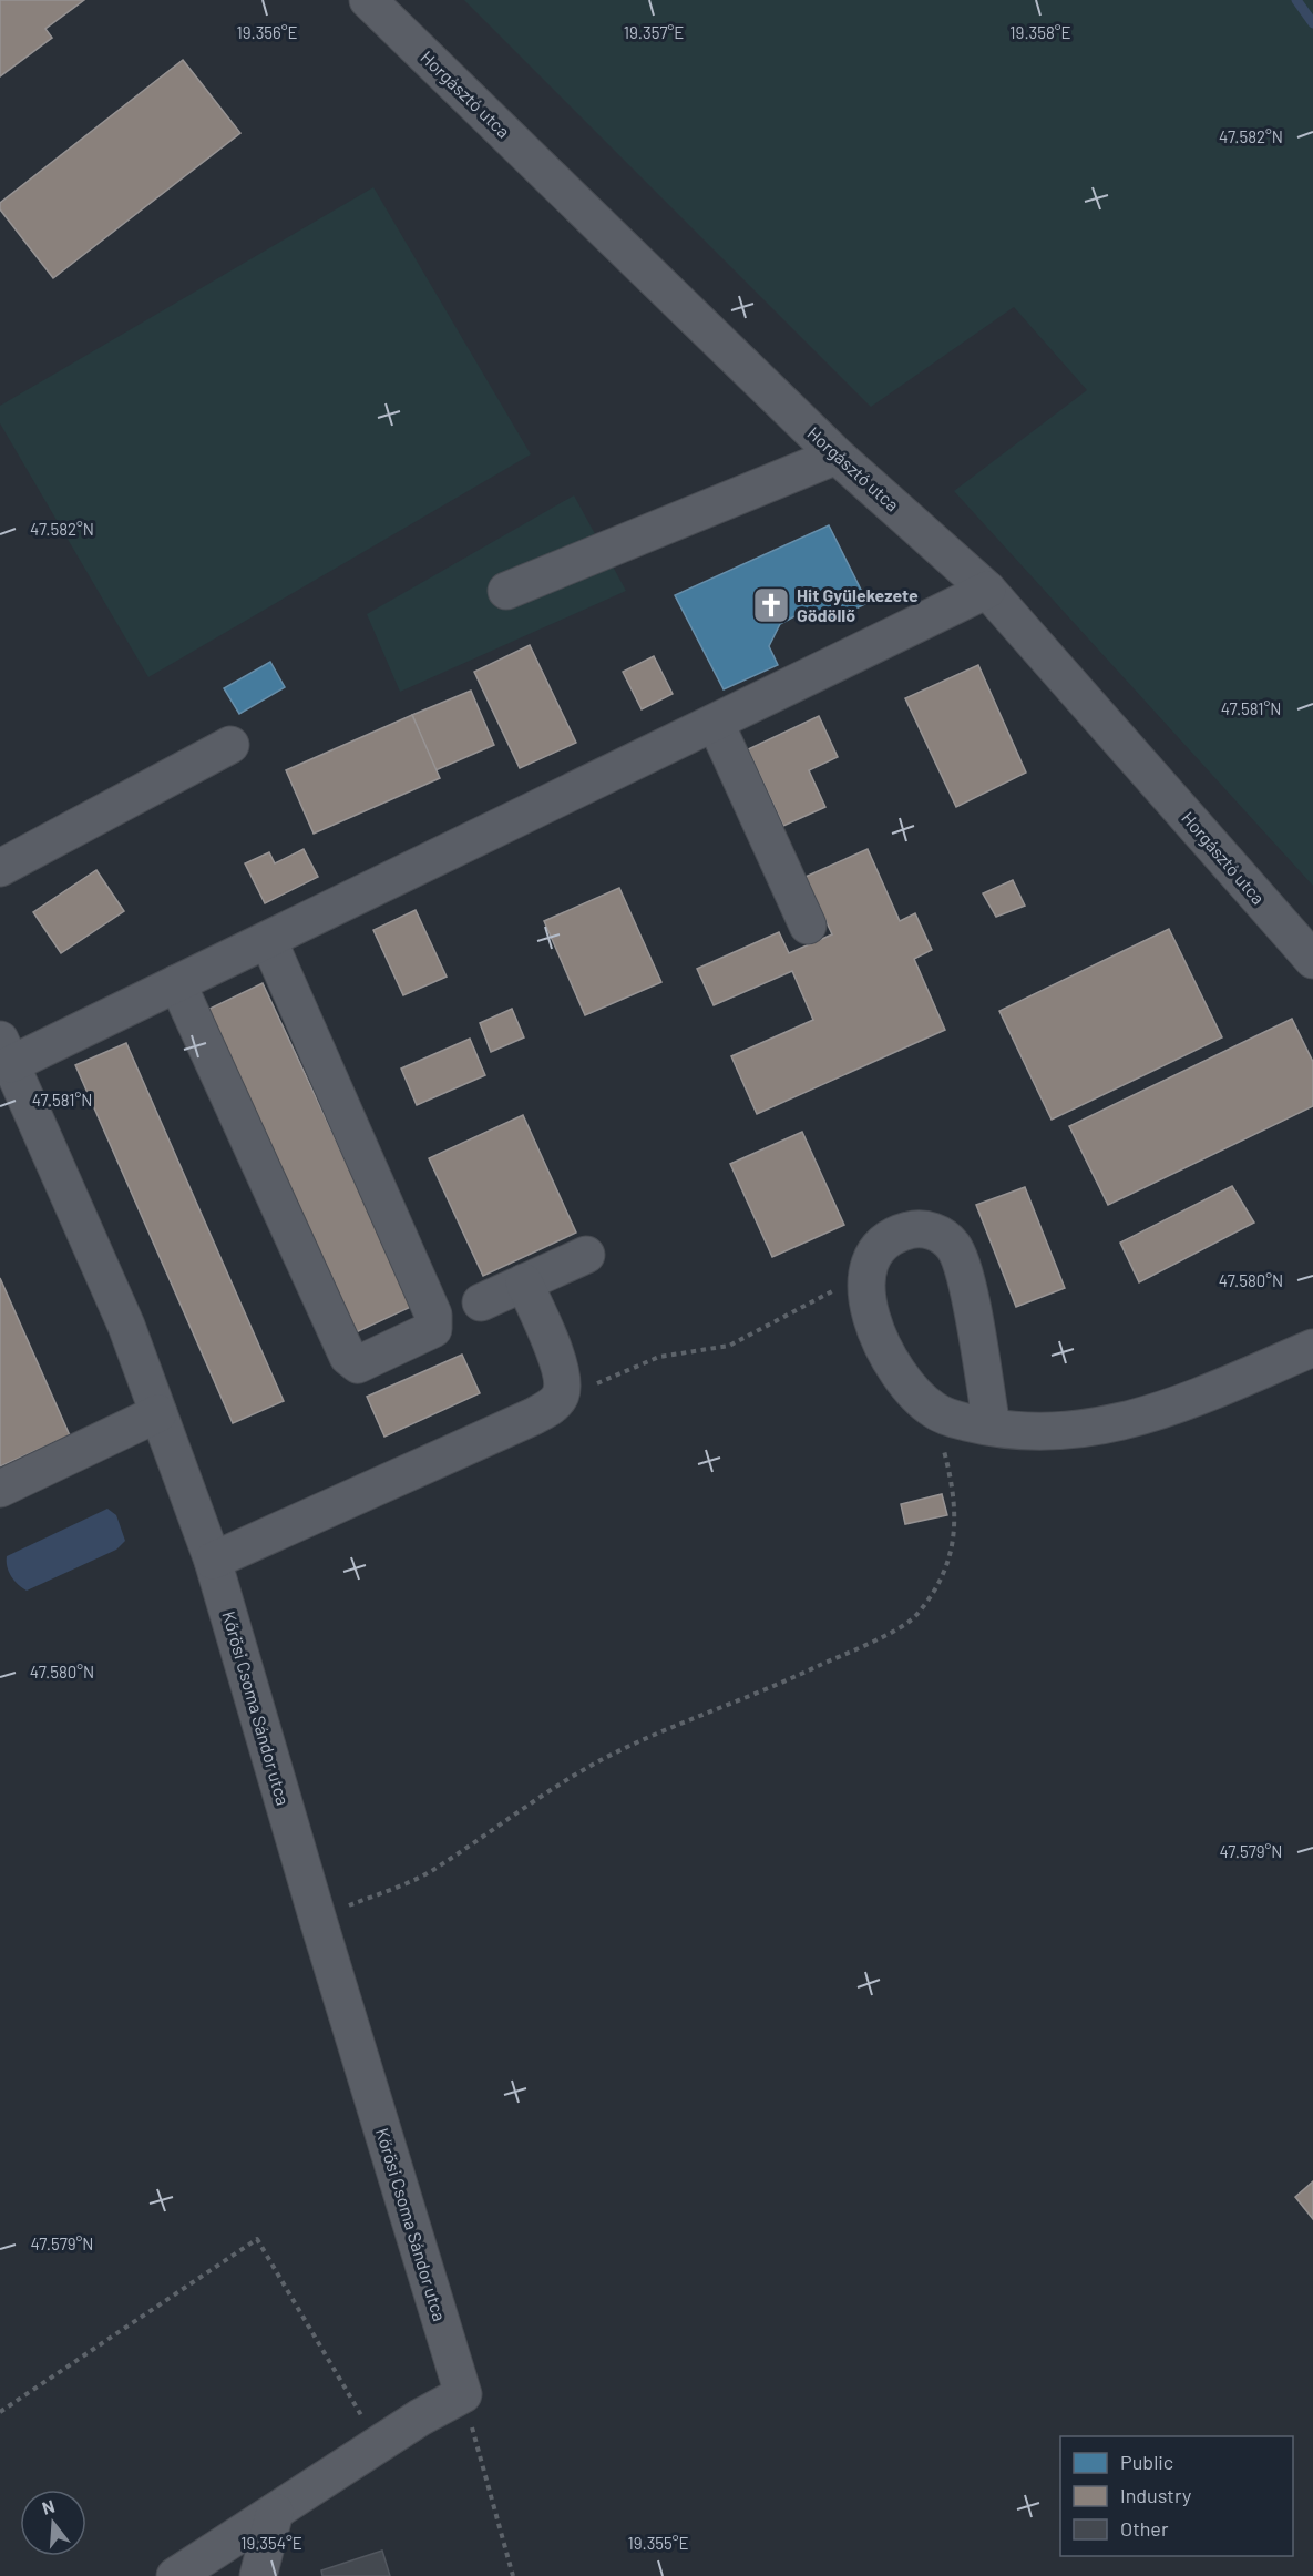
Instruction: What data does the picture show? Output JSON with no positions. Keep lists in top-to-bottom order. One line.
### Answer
{"streets":{"street":["Horgásztó utca","Kőrösi Csoma Sándor utca"]},"places":{"church":["Hit Gyülekezete Gödöllő"]},"legend":["Public","Industry","Other"],"north":"top","coordinates":["19.356°E","19.357°E","19.358°E","47.582°N","47.581°N","47.580°N","47.579°N","19.354°E","19.355°E"]}
